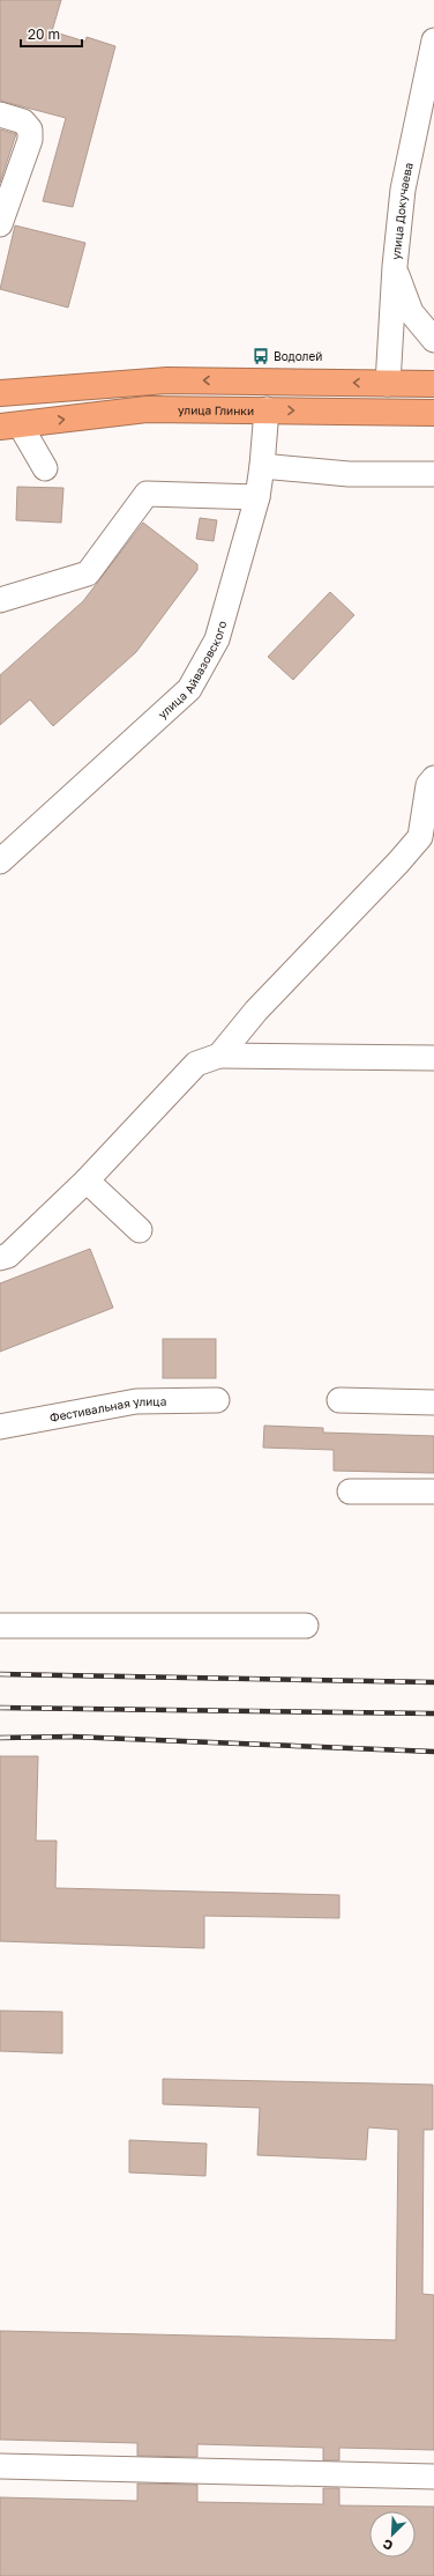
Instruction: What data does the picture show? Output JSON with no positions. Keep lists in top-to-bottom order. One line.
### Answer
{"streets":{"highway":["улица Глинки"],"street":["улица Докучаева","улица Айвазовского","Фестивальная улица"]},"crossings":[["улица Глинки","улица Айвазовского"]],"places":{"bus stop":["Водолей"]},"scale_bar":"20 m","north":"bottom left"}
